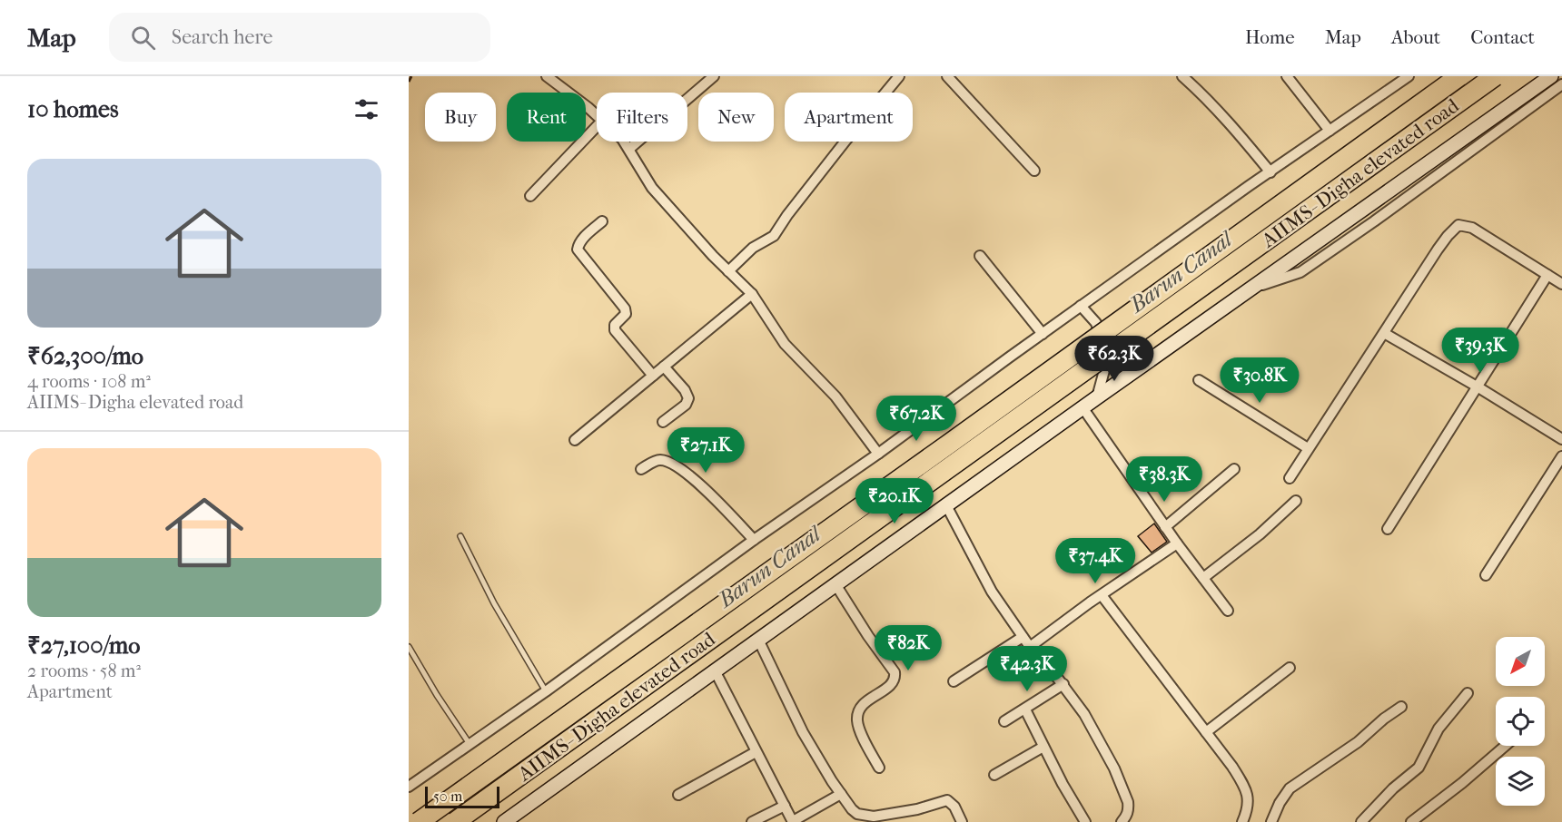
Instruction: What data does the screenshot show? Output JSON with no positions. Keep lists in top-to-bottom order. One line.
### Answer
{"streets":{"highway":["AIIMS- Digha elevated road"]},"water":["Barun Canal"],"scale_bar":"50 m","north":"bottom left","page":{"header":"Map","search":"Search here","nav":["Home","Map","About","Contact"],"heading":"10 homes","chip":["Buy","Rent","Filters","New","Apartment"],"list":[{"name":"₹62,300/mo","note":"4 rooms · 108 m² · AIIMS- Digha elevated road"},{"name":"₹27,100/mo","note":"2 rooms · 58 m² · Apartment"}],"price":["₹39.3K","₹62.3K","₹30.8K","₹67.2K","₹27.1K","₹38.3K","₹20.1K","₹37.4K","₹82K","₹42.3K"],"scale":"50 m"}}
